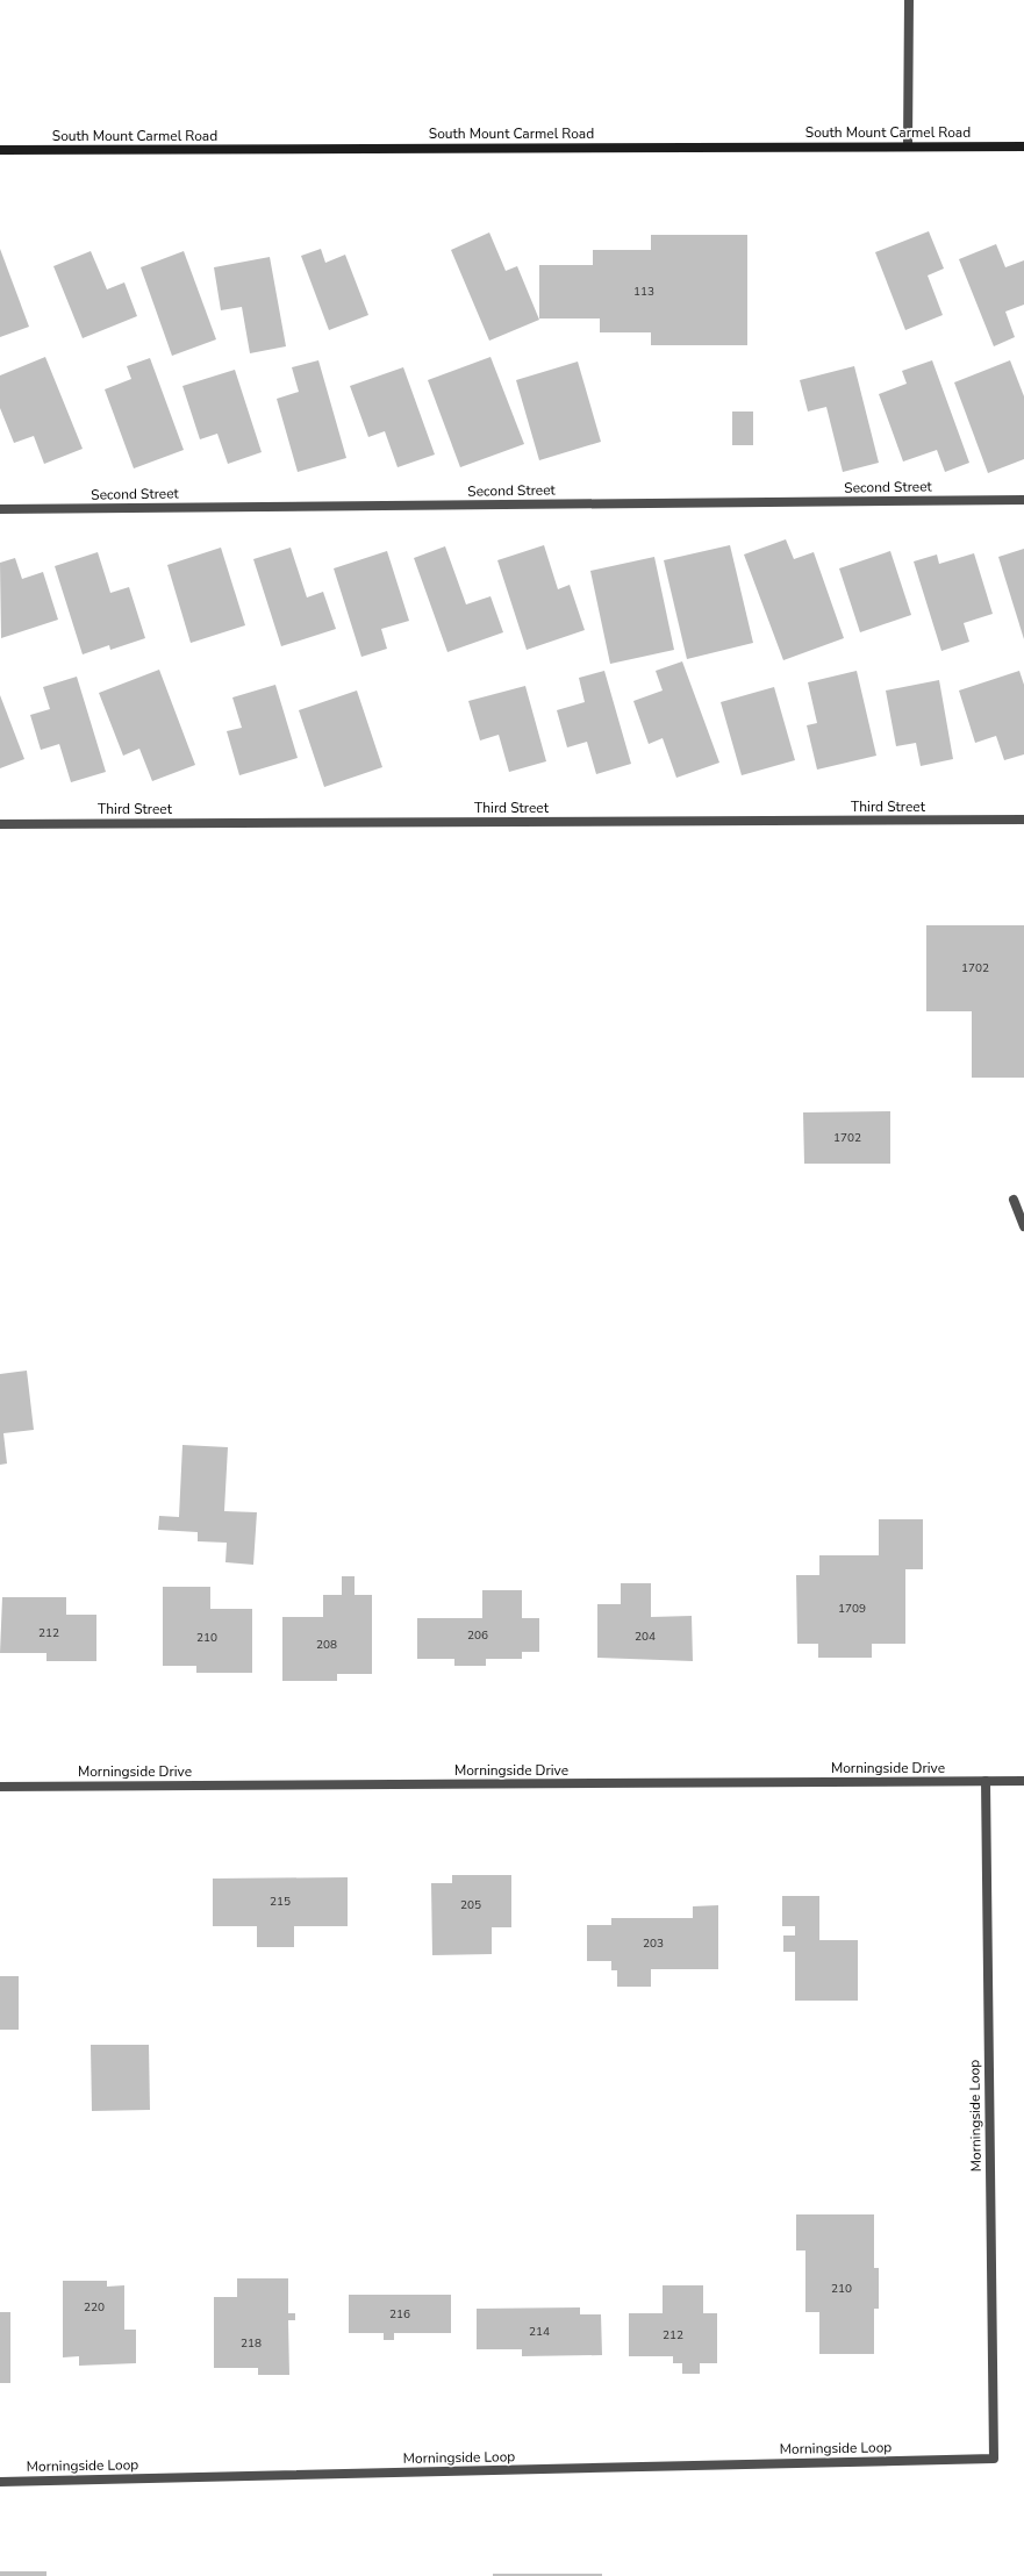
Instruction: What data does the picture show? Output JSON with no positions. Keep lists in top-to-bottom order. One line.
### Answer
{"streets":{"street":["South Mount Carmel Road","Second Street","Third Street","Morningside Drive","Morningside Loop"]},"crossings":[["Morningside Drive","Morningside Loop"]],"house_numbers":["113","1702","1702","1709","212","206","204","210","208","215","205","203","210","220","216","214","212","218"]}
